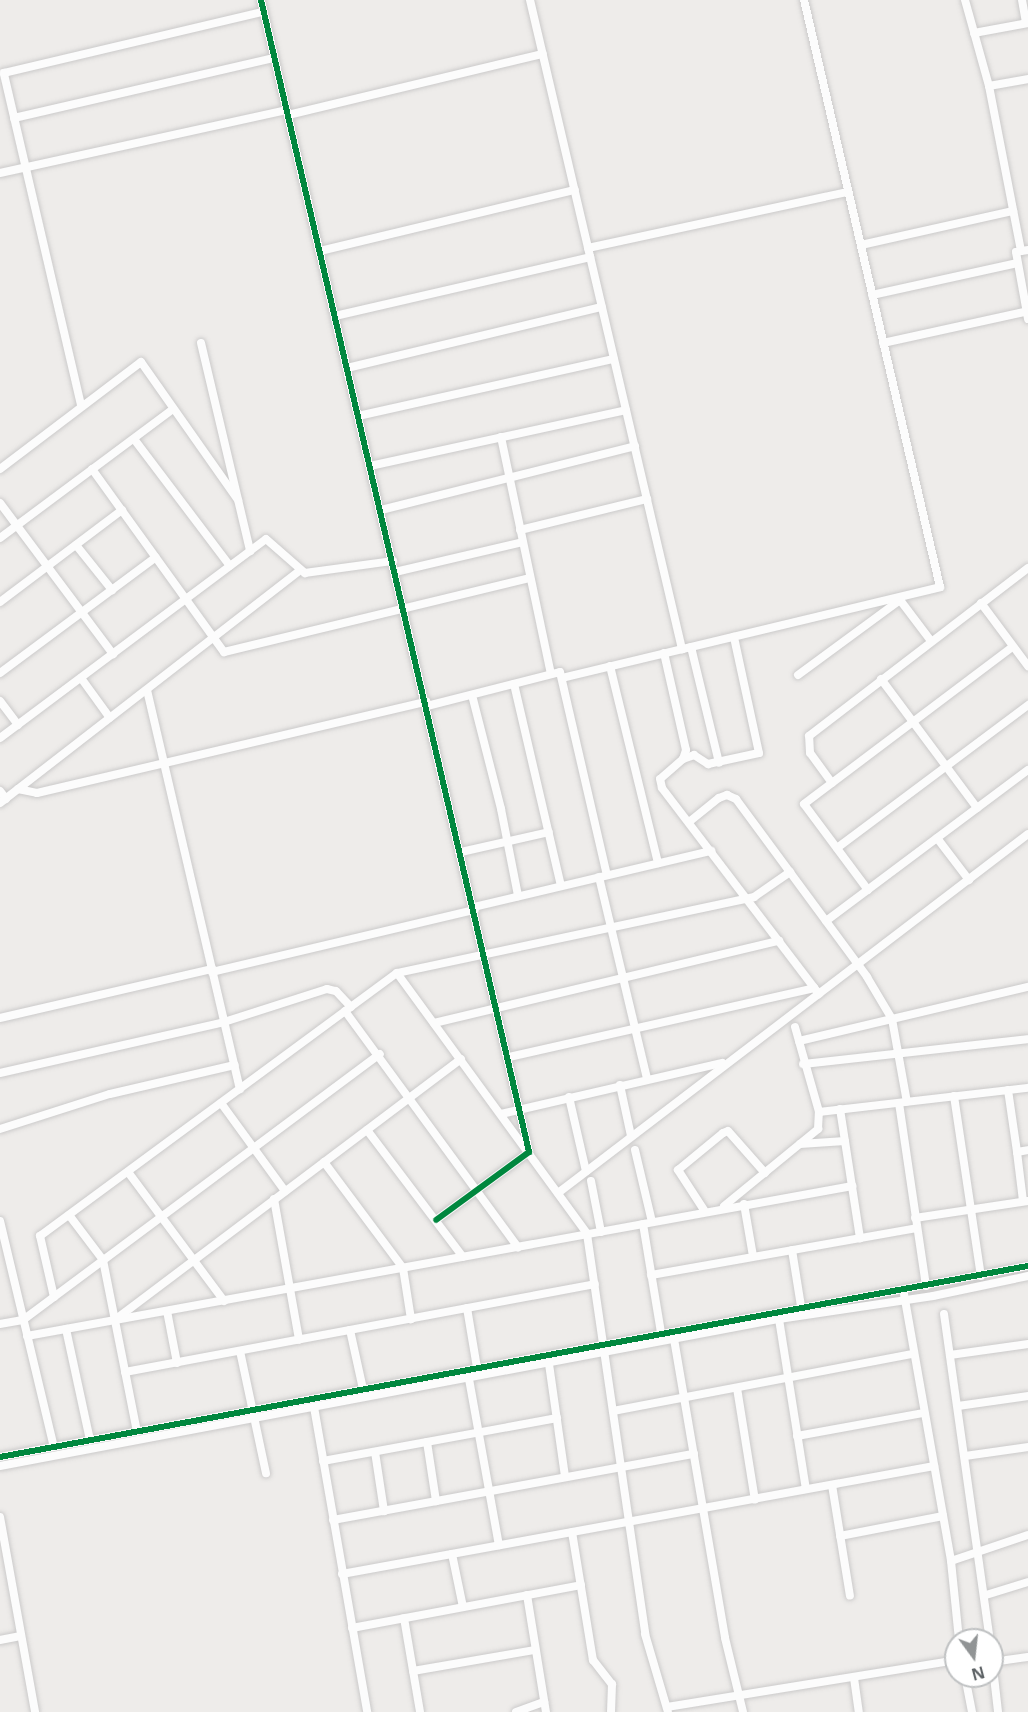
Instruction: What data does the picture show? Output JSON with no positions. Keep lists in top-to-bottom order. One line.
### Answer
{"north":"bottom"}
